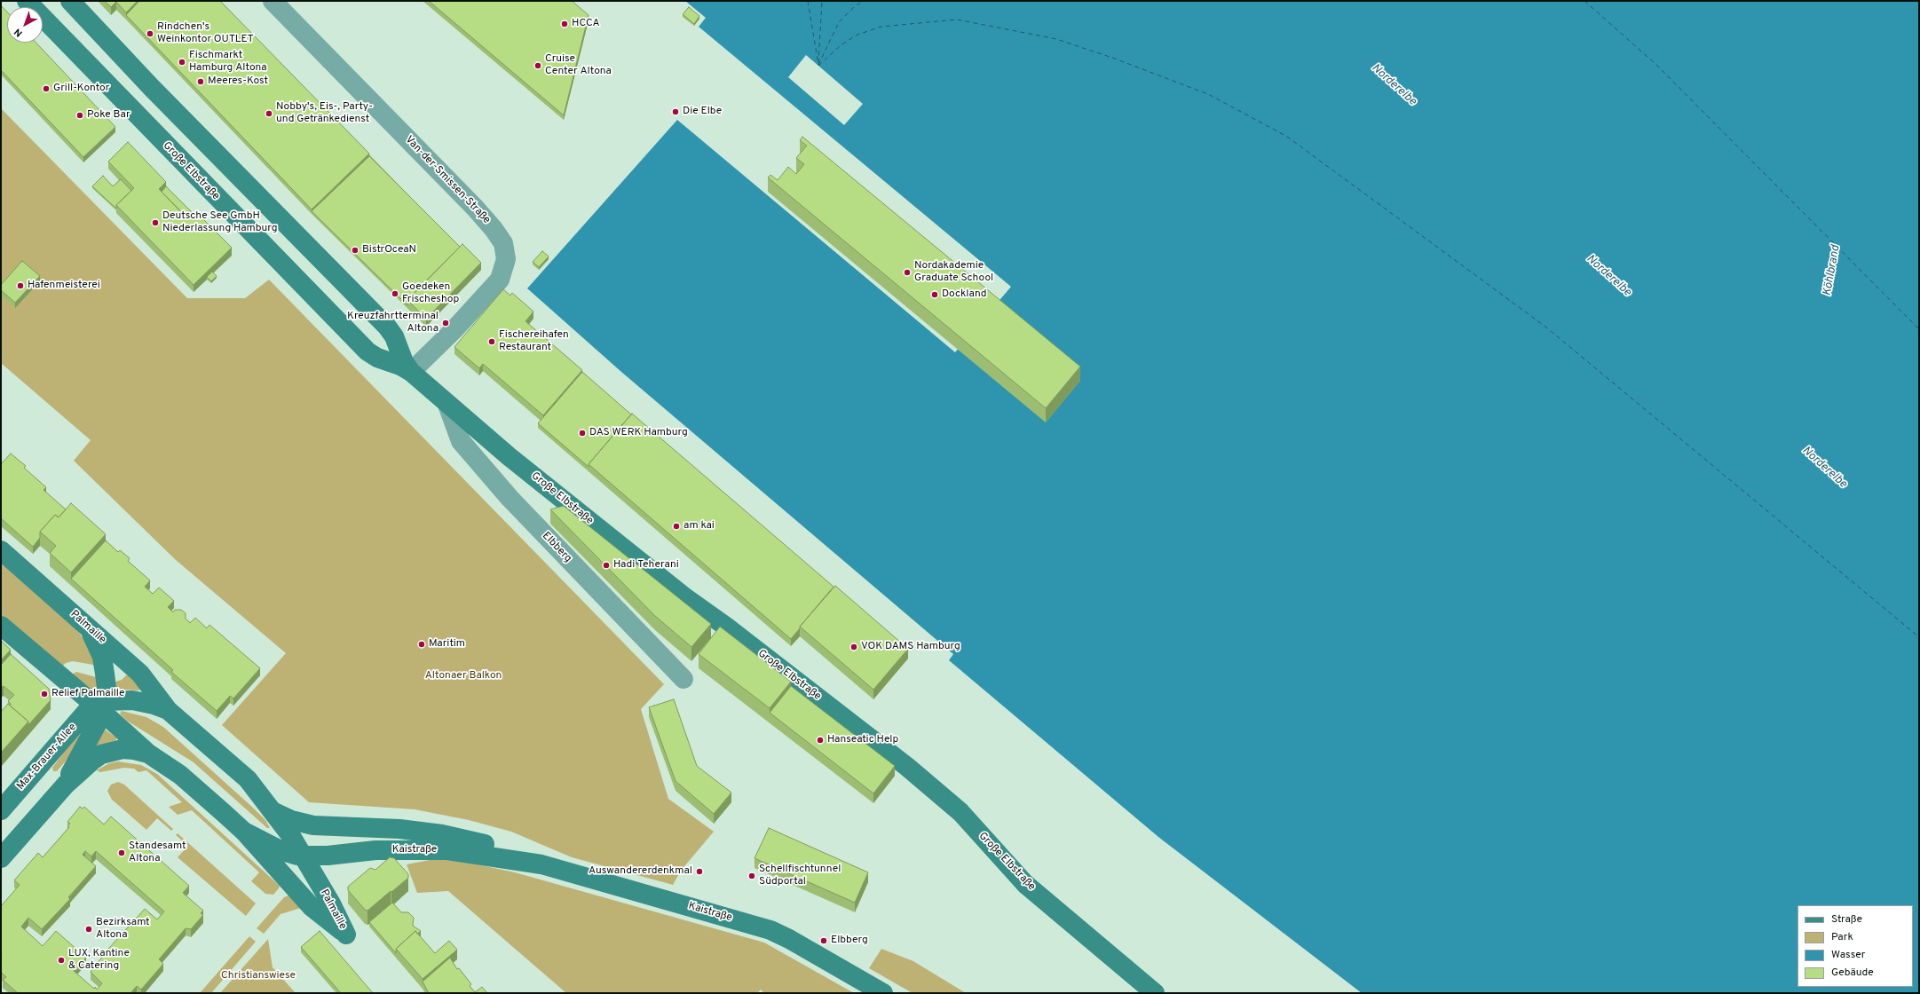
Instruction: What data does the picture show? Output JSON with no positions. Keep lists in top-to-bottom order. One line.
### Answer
{"streets":{"street":["Große Elbstraße","Van-der-Smissen-Straße","Elbberg","Palmaille","Max-Brauer-Allee","Kaistraße"]},"crossings":[["Große Elbstraße","Van-der-Smissen-Straße"],["Große Elbstraße","Elbberg"],["Palmaille","Max-Brauer-Allee"],["Palmaille","Kaistraße"]],"water":["Norderelbe","Köhlbrand"],"parks":["Altonaer Balkon","Christianswiese"],"places":["HCCA","Rindchen's Weinkontor OUTLET","Fischmarkt Hamburg Altona","Cruise Center Altona","Meeres-Kost","Grill-Kontor","Die Elbe","Nobby's, Eis-, Party- und Getränkedienst","Poke Bar","Deutsche See GmbH Niederlassung Hamburg","BistrOceaN","Nordakademie Graduate School","Hafenmeisterei","Goedeken Frischeshop","Dockland","Kreuzfahrtterminal Altona","Fischereihafen Restaurant","DAS WERK Hamburg","am kai","Hadi Teherani","Maritim","VOK DAMS Hamburg","Relief Palmaille","Hanseatic Help","Standesamt Altona","Auswandererdenkmal","Schellfischtunnel Südportal","Bezirksamt Altona","Elbberg","LUX, Kantine & Catering"],"legend":["Straße","Park","Wasser","Gebäude"],"north":"bottom left"}
